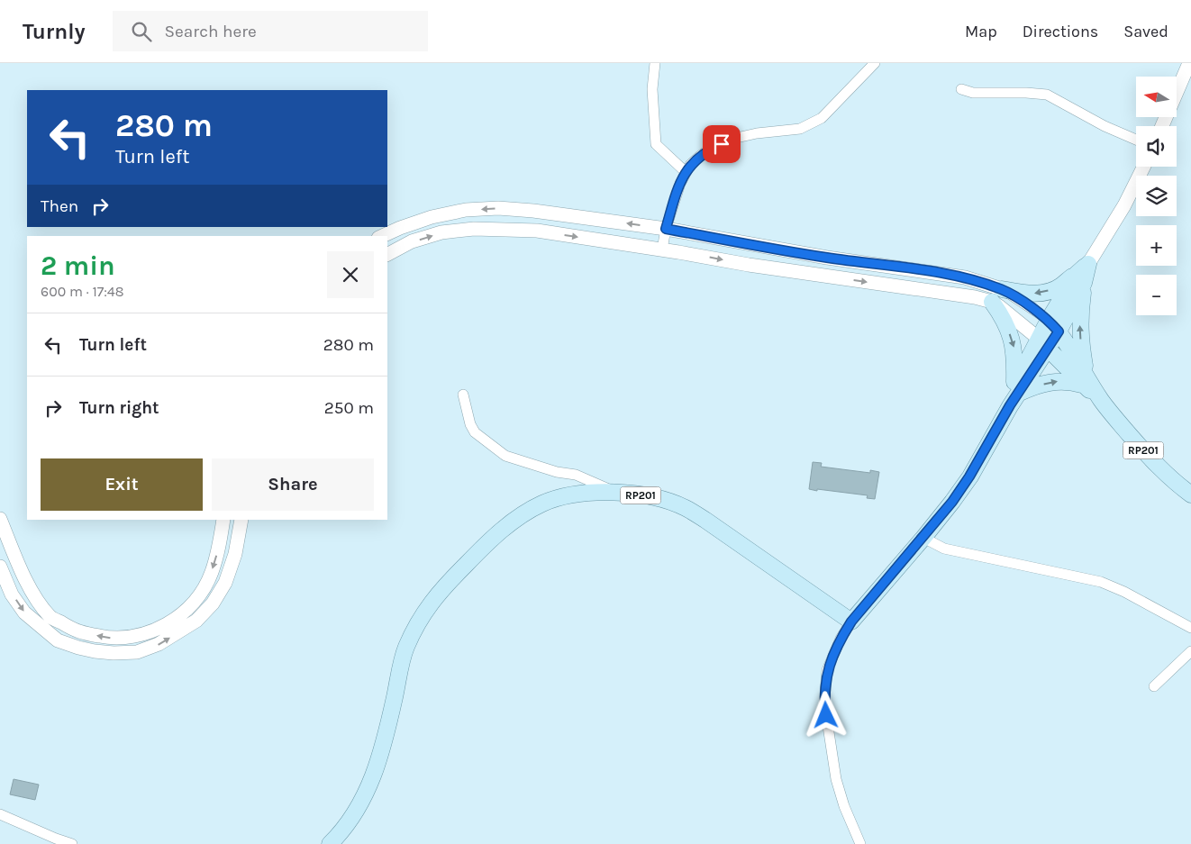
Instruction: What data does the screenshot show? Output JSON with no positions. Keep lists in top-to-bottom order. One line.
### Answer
{"streets":{"main road":["RP201"]},"north":"left","page":{"header":"Turnly","search":"Search here","nav":["Map","Directions","Saved"],"map_buttons":["+","−"],"turn":["280 m","Turn left"],"then":"Then","heading":["2 min","600 m · 17:48"],"list":[{"name":"Turn left","value":"280 m"},{"name":"Turn right","value":"250 m"}],"buttons":["Exit","Share"]}}
